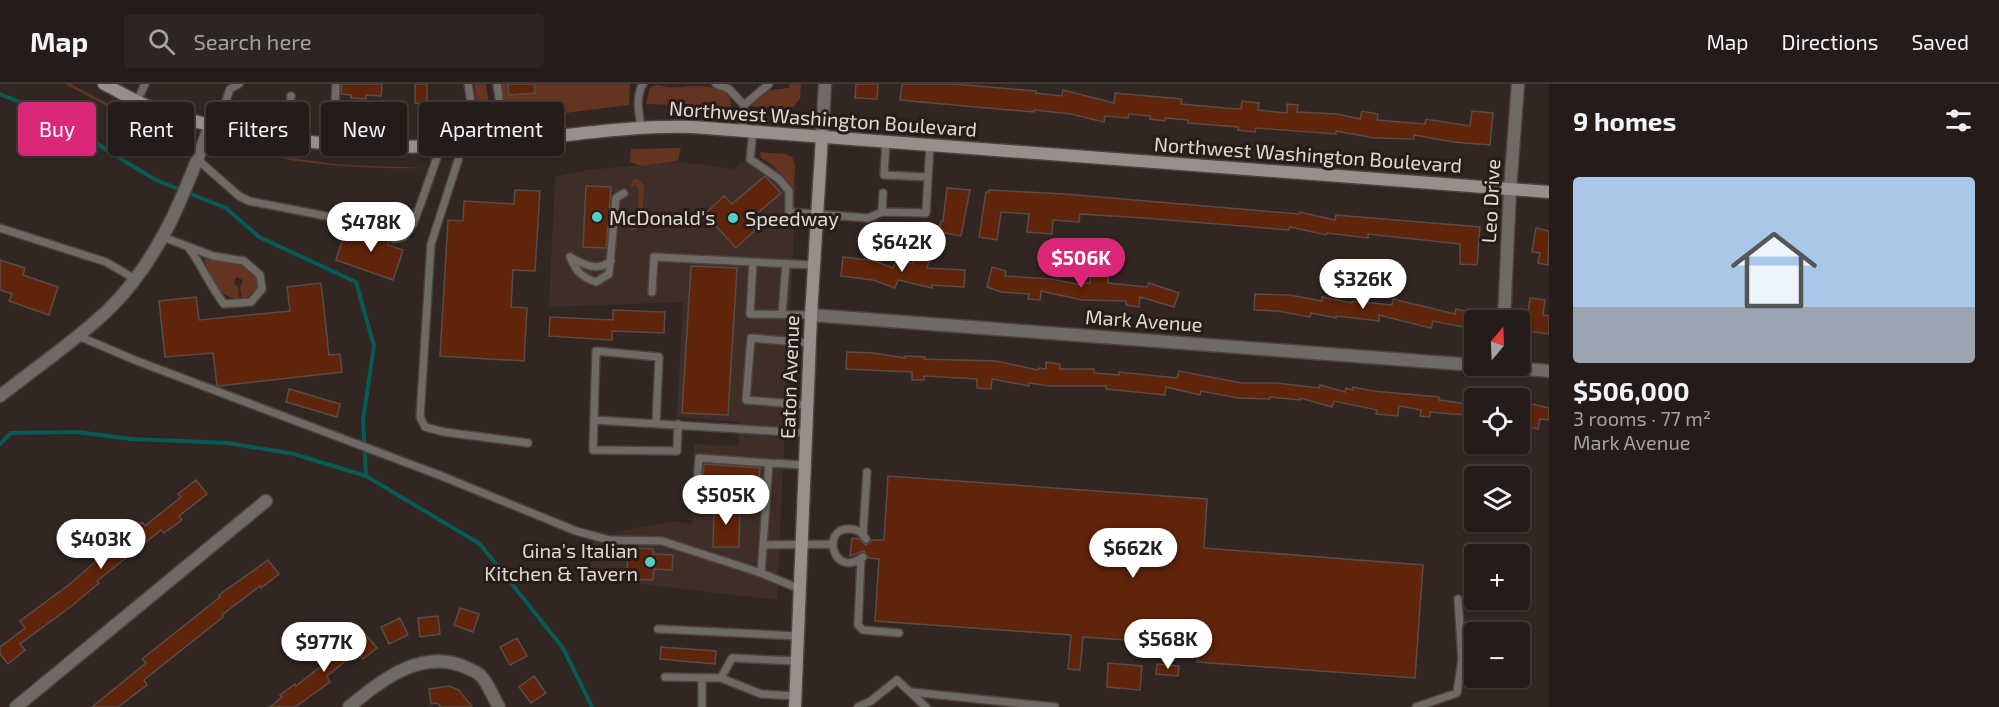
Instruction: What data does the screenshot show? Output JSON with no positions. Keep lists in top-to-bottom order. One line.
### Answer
{"streets":{"main road":["Northwest Washington Boulevard","Eaton Avenue"],"street":["Leo Drive","Mark Avenue"]},"crossings":[["Northwest Washington Boulevard","Leo Drive"],["Northwest Washington Boulevard","Eaton Avenue"],["Mark Avenue","Eaton Avenue"]],"places":["McDonald's","Speedway","Gina's Italian Kitchen & Tavern"],"north":"top","page":{"header":"Map","search":"Search here","nav":["Map","Directions","Saved"],"heading":"9 homes","chip":["Buy","Rent","Filters","New","Apartment"],"list":[{"name":"$506,000","note":"3 rooms · 77 m² · Mark Avenue"}],"price":["$478K","$642K","$506K","$326K","$505K","$403K","$662K","$568K","$977K"],"map_buttons":["+","−"]}}
